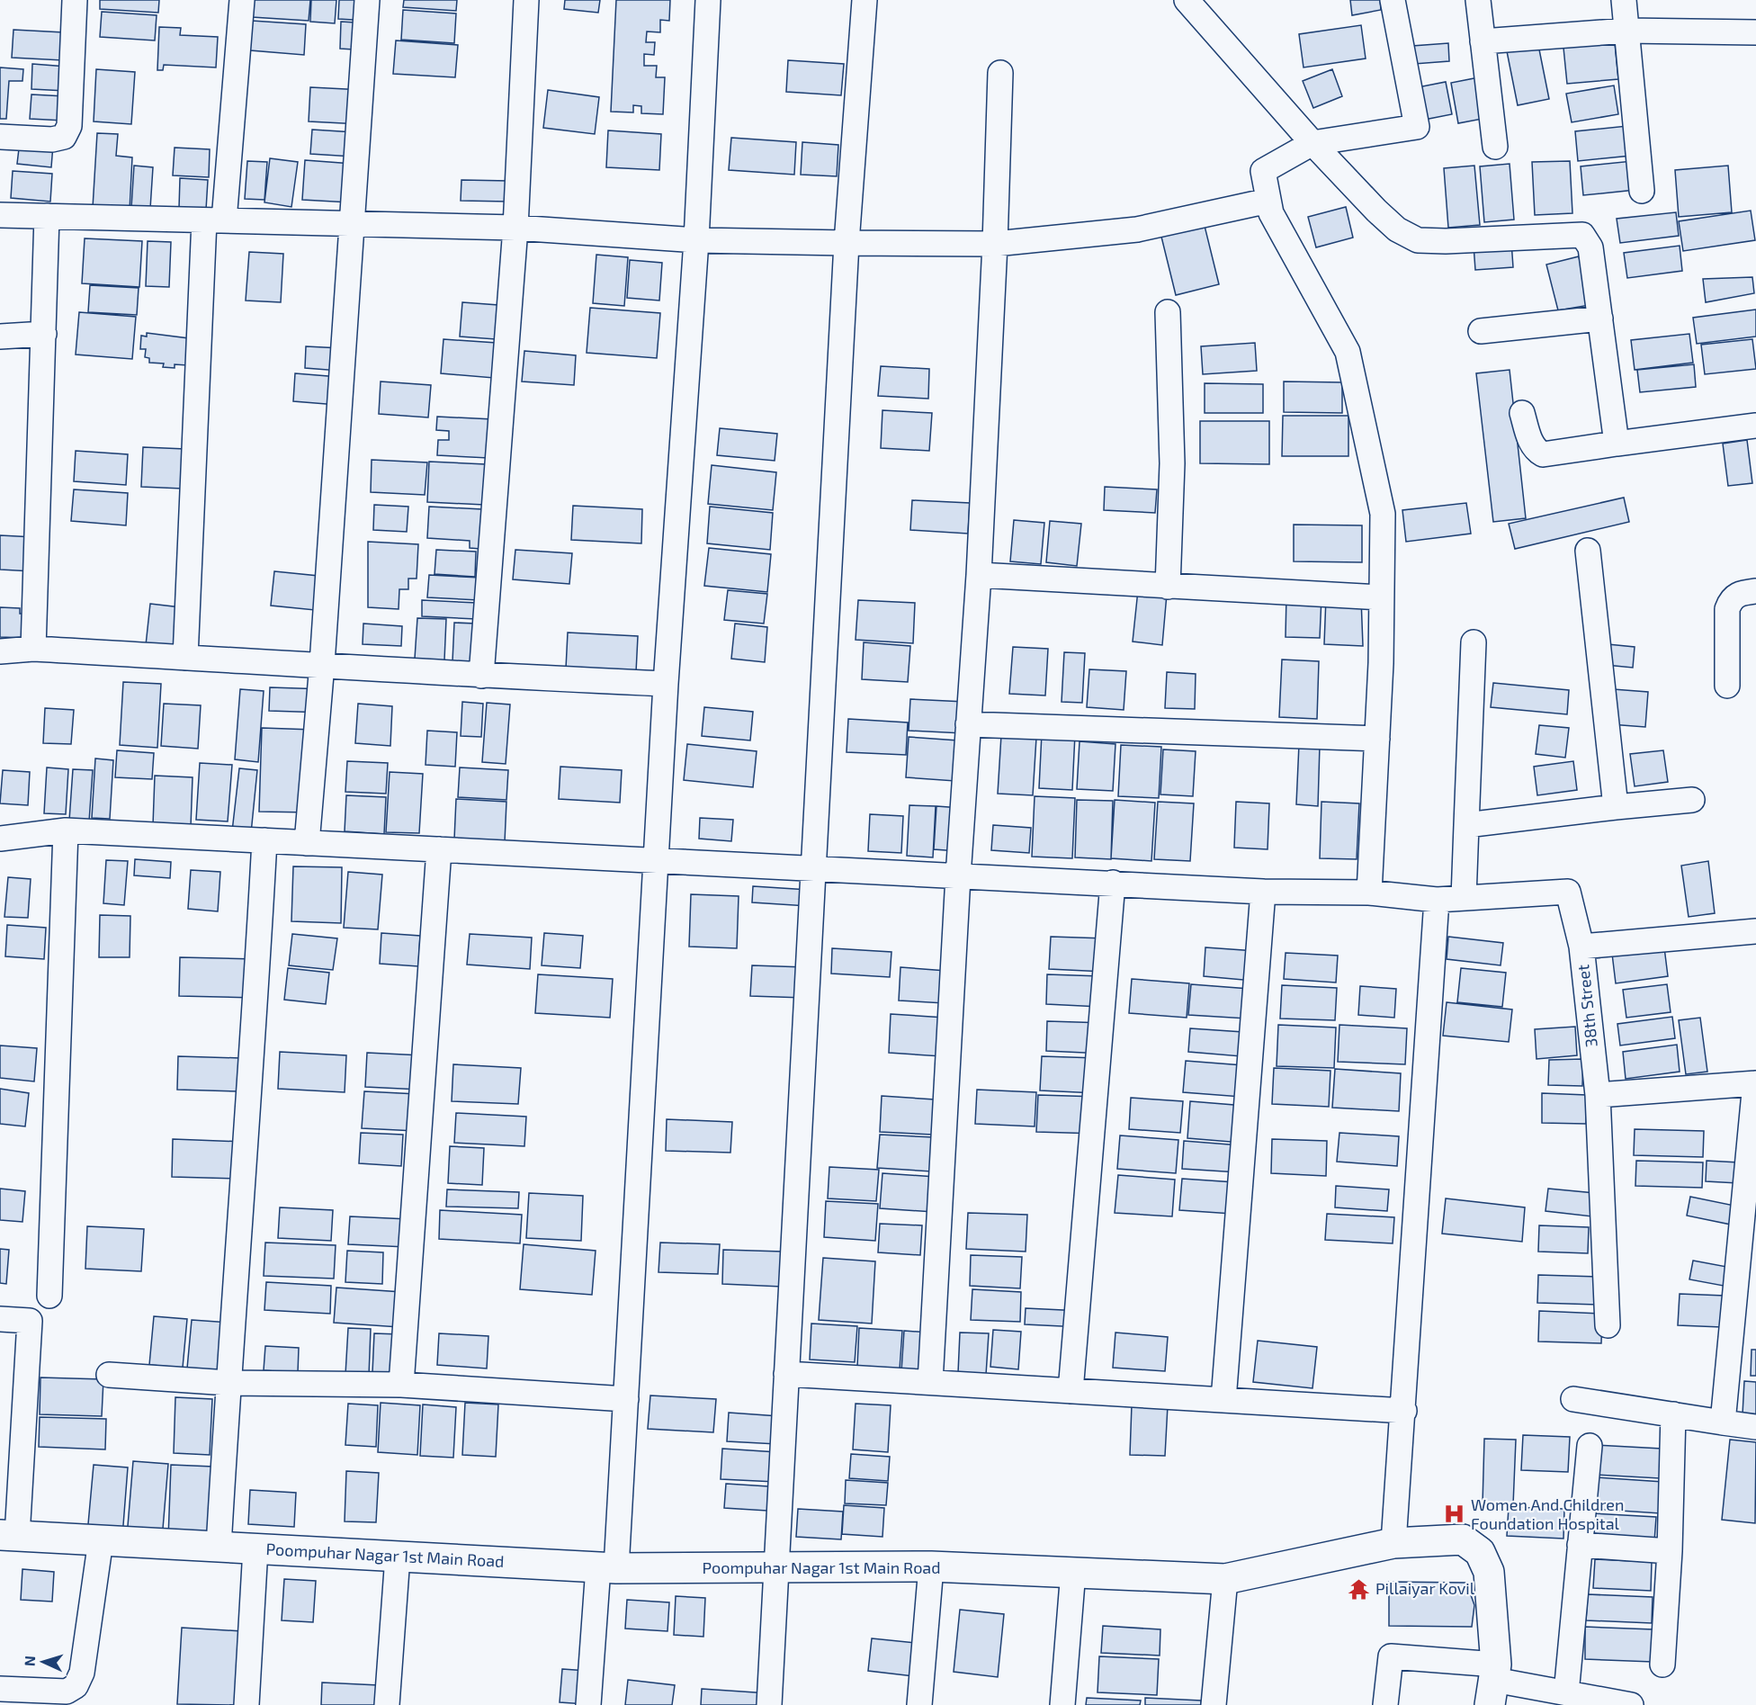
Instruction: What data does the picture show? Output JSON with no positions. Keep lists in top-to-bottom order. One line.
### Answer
{"streets":{"main road":["Poompuhar Nagar 1st Main Road"],"street":["38th Street"]},"places":{"hospital":["Women And Children Foundation Hospital"],"temple":["Pillaiyar Kovil"]},"north":"left"}
